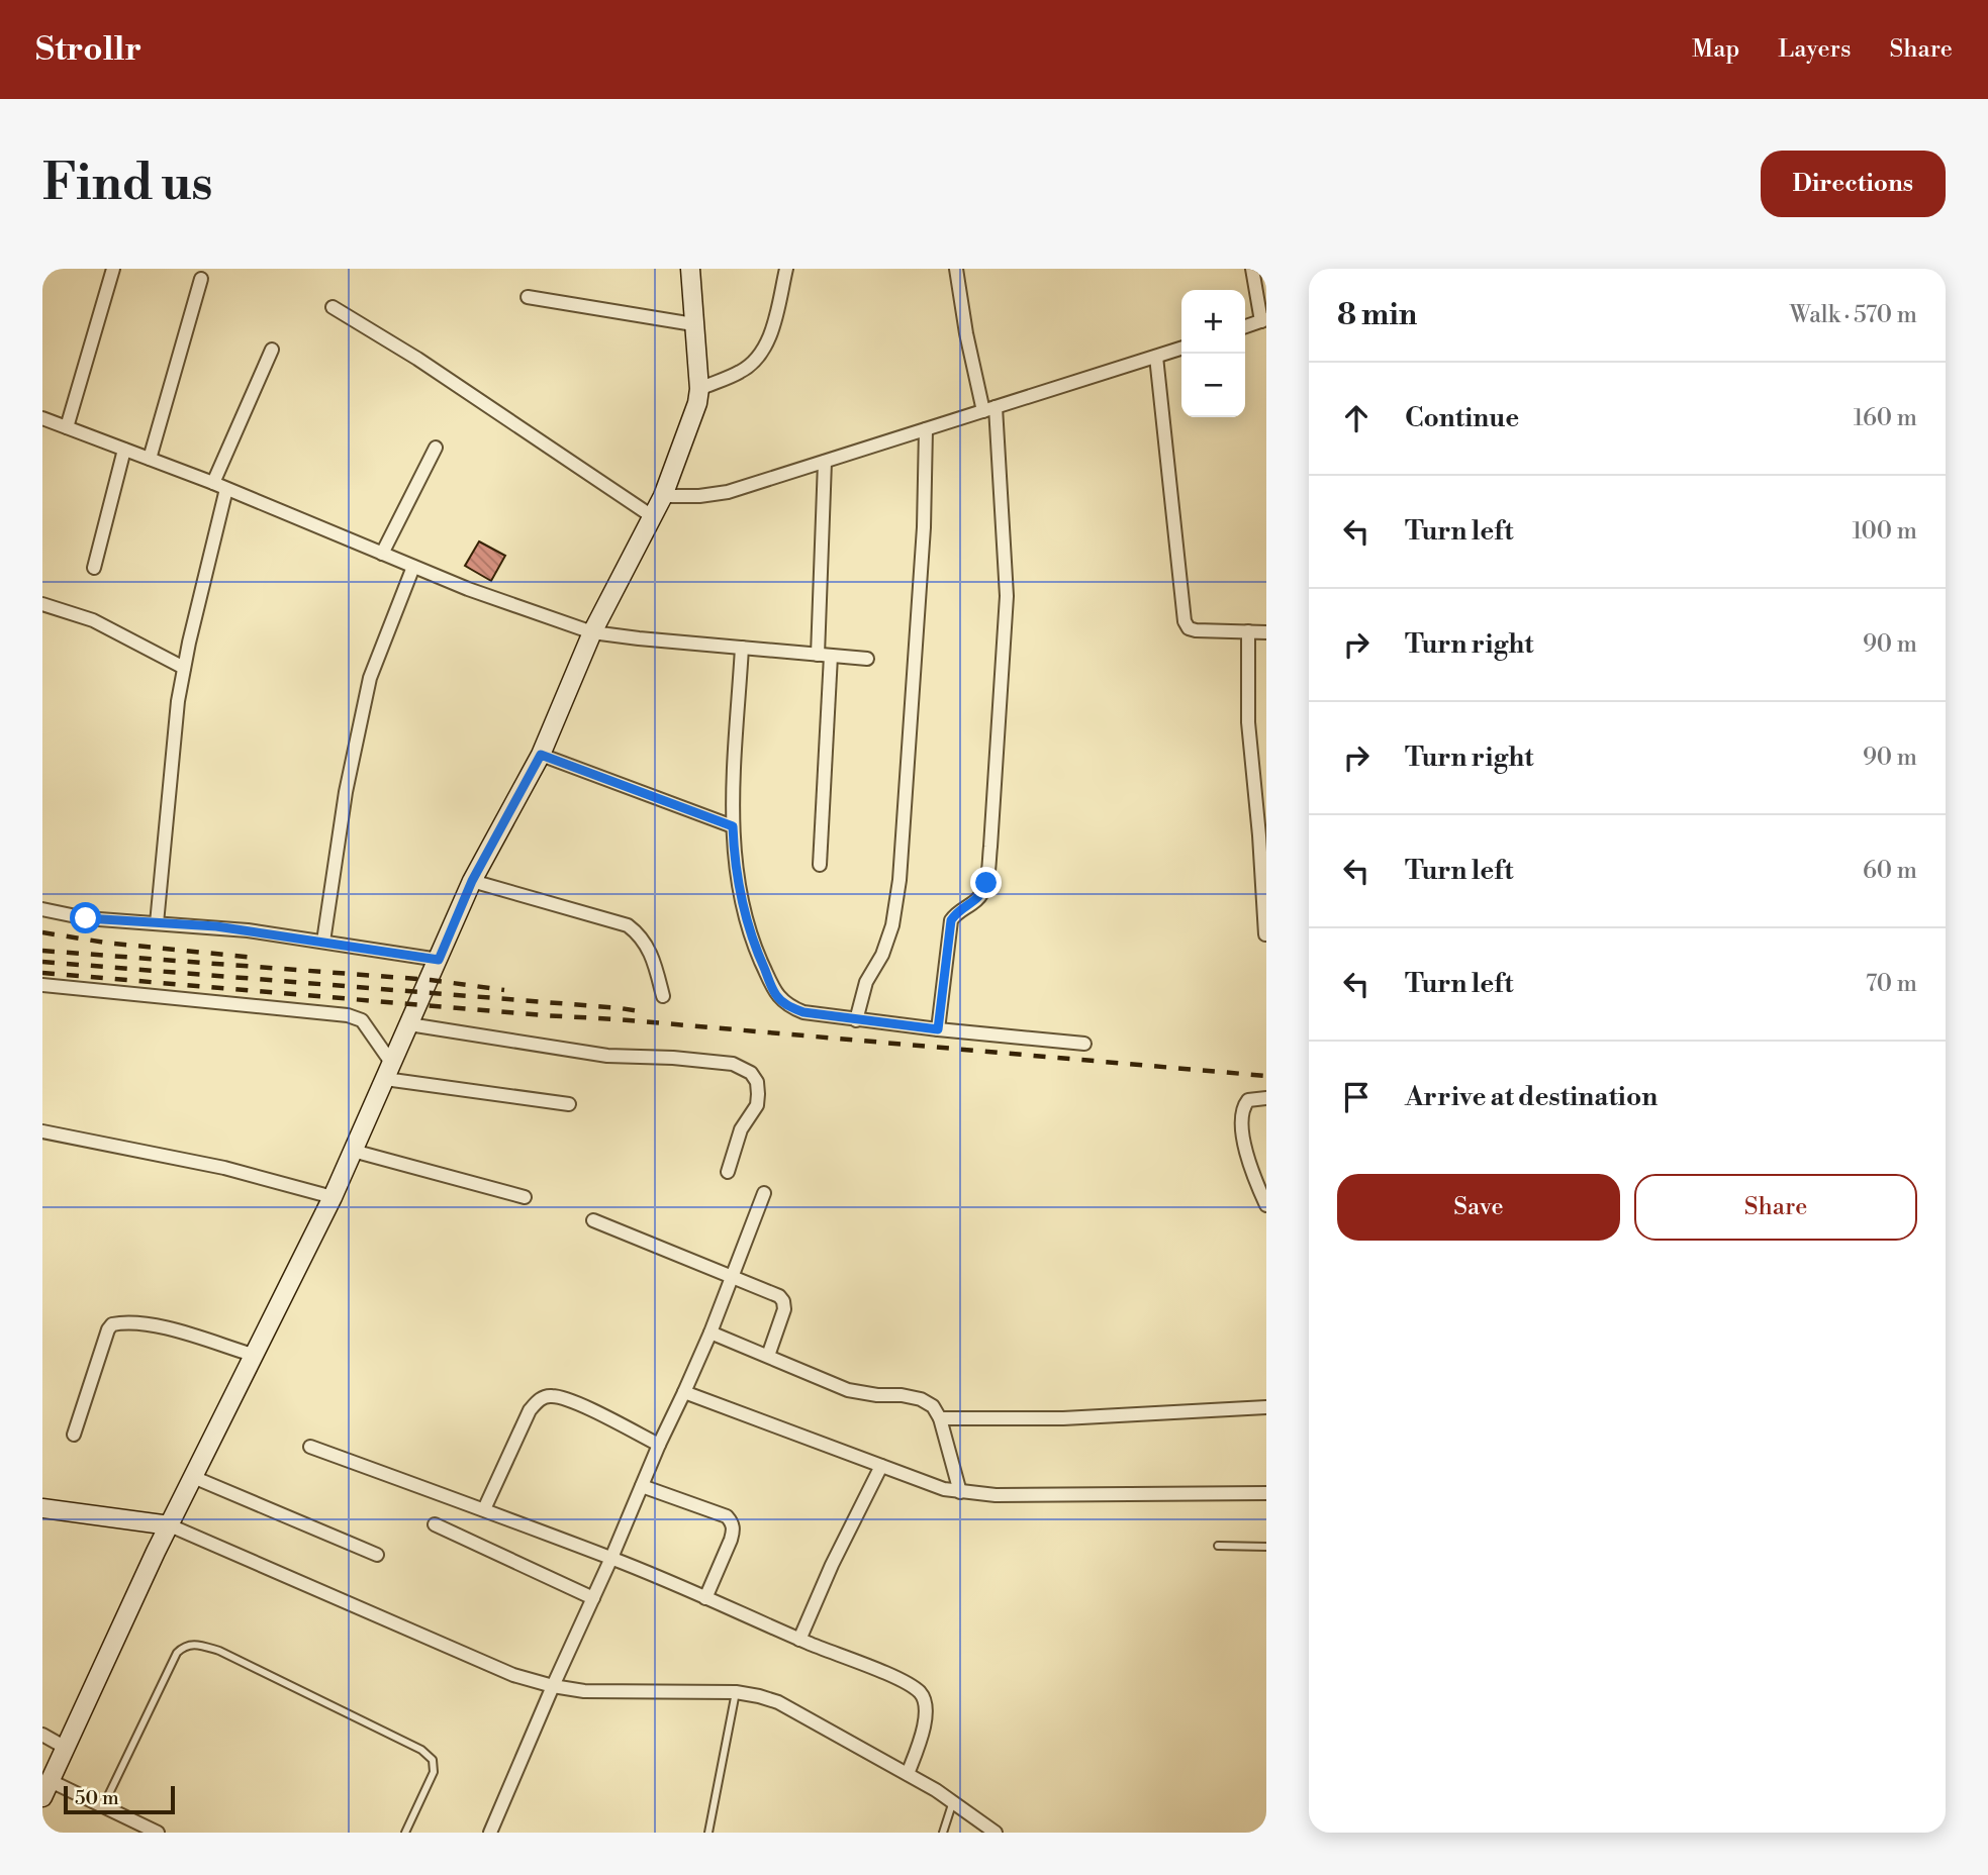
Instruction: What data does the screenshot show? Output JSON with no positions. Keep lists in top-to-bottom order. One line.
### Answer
{"scale_bar":"50 m","page":{"header":"Strollr","nav":["Map","Layers","Share"],"buttons":["Directions",["Save","Share"]],"title":"Find us","heading":["8 min","Walk · 570 m"],"map_buttons":["+","−"],"list":[["Continue","160 m"],["Turn left","100 m"],["Turn right","90 m"],["Turn right","90 m"],["Turn left","60 m"],["Turn left","70 m"],"Arrive at destination"],"scale":"50 m"}}
